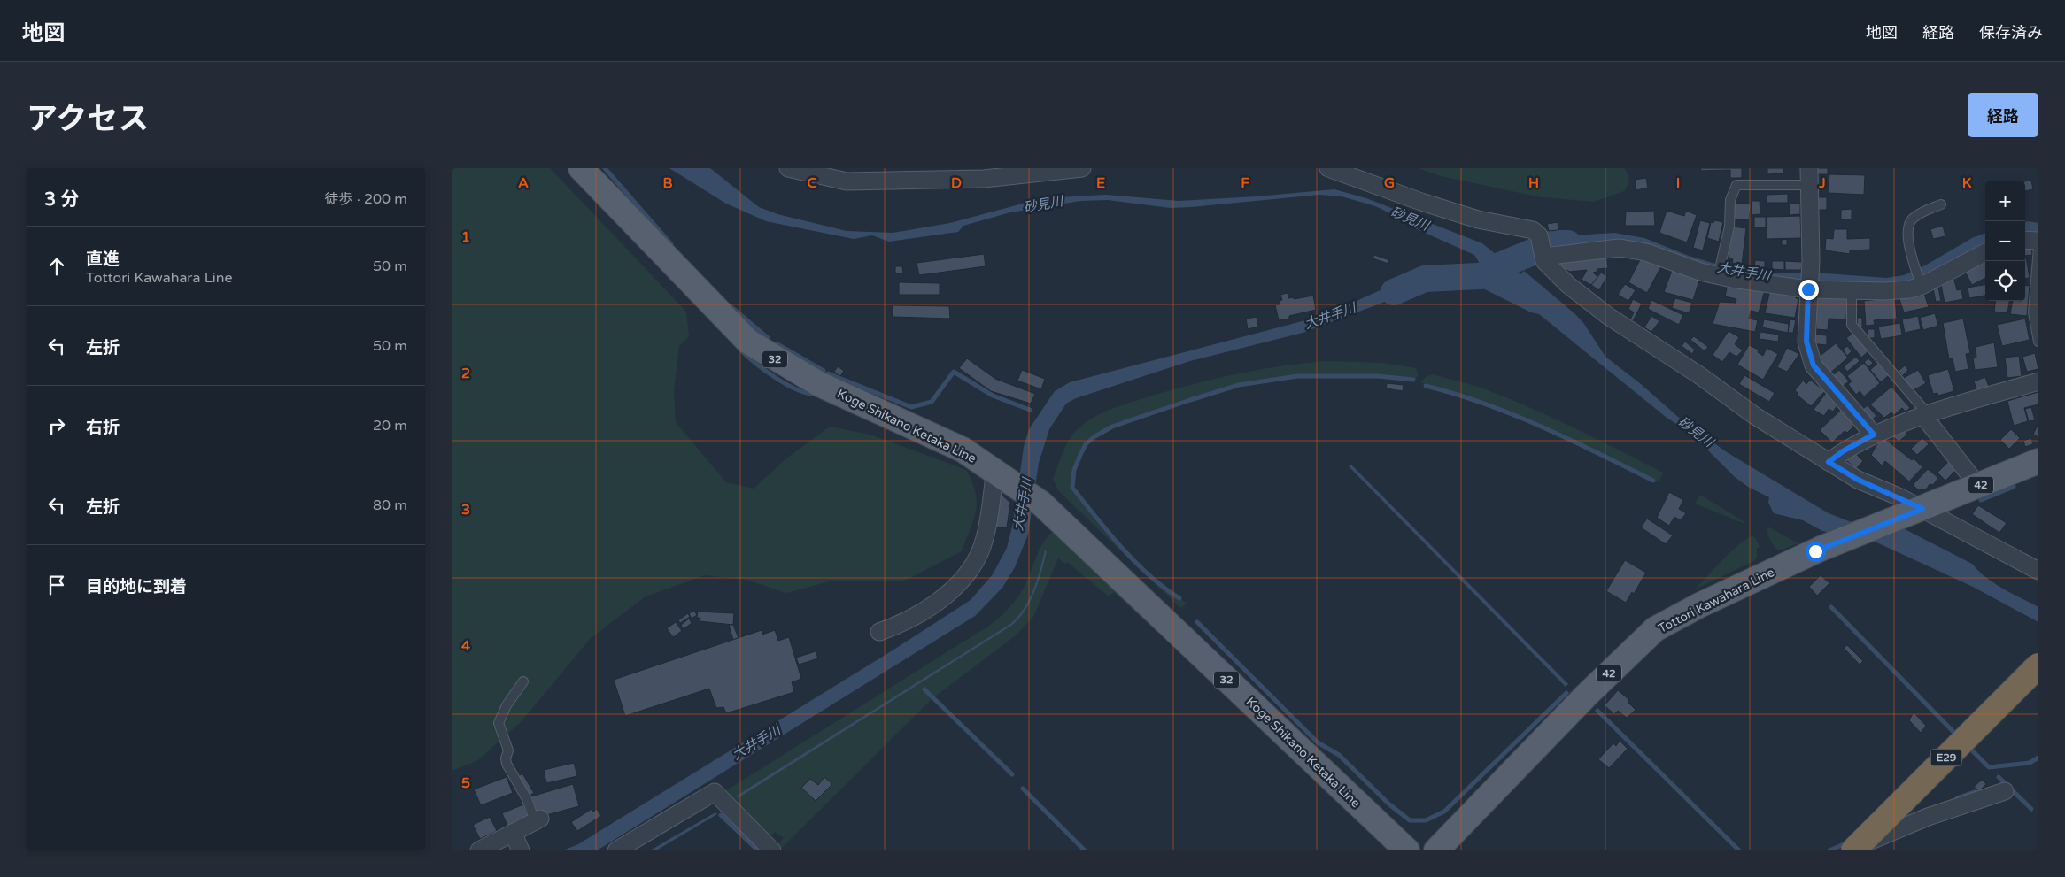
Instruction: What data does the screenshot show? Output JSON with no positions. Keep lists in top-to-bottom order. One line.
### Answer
{"streets":{"highway":["E29"],"main road":["32","Koge Shikano Ketaka Line","42","Tottori Kawahara Line"]},"water":["砂見川","大井手川"],"page":{"header":"地図","nav":["地図","経路","保存済み"],"title":"アクセス","buttons":"経路","heading":["3 分","徒歩 · 200 m"],"map_buttons":["+","−"],"list":[["直進","Tottori Kawahara Line","50 m"],["左折","50 m"],["右折","20 m"],["左折","80 m"],"目的地に到着"]},"grid":{"columns":["A","B","C","D","E","F","G","H","I","J","K"],"rows":["1","2","3","4","5"]}}
